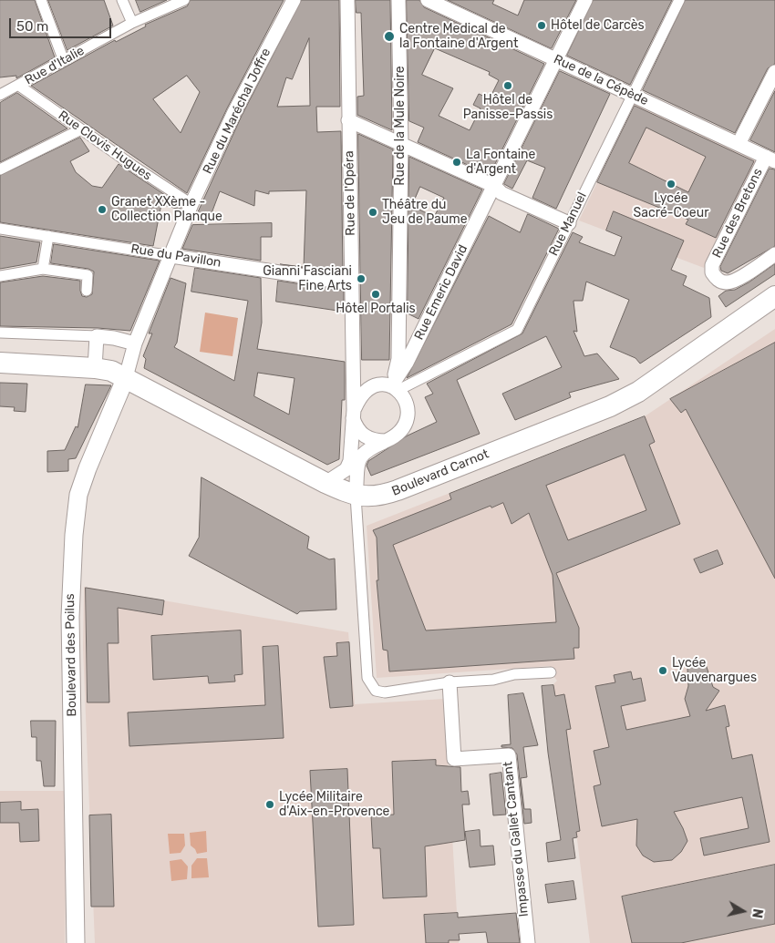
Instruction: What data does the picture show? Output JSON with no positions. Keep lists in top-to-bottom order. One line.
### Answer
{"streets":{"main road":["Boulevard Carnot"],"street":["Rue d'Italie","Rue de la Cépède","Rue du Maréchal Joffre","Rue de la Mule Noire","Rue Clovis Hugues","Rue de l'Opéra","Rue des Bretons","Rue Manuel","Rue du Pavillon","Rue Emeric David","Boulevard des Poilus","Impasse du Gallet Cantant"]},"crossings":[["Rue d'Italie","Rue Clovis Hugues"],["Rue de la Cépède","Rue des Bretons"],["Rue de la Cépède","Rue Manuel"],["Rue de la Cépède","Rue Emeric David"],["Rue du Maréchal Joffre","Rue Clovis Hugues"],["Rue du Maréchal Joffre","Rue du Pavillon"],["Rue du Maréchal Joffre","Boulevard Carnot"],["Rue du Maréchal Joffre","Boulevard des Poilus"],["Rue de la Mule Noire","Rue de l'Opéra"],["Rue de la Mule Noire","Rue Manuel"],["Rue de la Mule Noire","Rue Emeric David"],["Rue de l'Opéra","Rue Manuel"],["Rue de l'Opéra","Rue du Pavillon"],["Rue de l'Opéra","Rue Emeric David"],["Rue de l'Opéra","Boulevard Carnot"],["Rue Manuel","Rue Emeric David"],["Boulevard Carnot","Boulevard des Poilus"]],"places":["Hôtel de Carcès","Centre Medical de la Fontaine d'Argent","Hôtel de Panisse-Passis","La Fontaine d'Argent","Lycée Sacré-Coeur","Granet XXème - Collection Planque","Théâtre du Jeu de Paume","Gianni Fasciani Fine Arts","Hôtel Portalis","Lycée Vauvenargues","Lycée Militaire d'Aix-en-Provence"],"scale_bar":"50 m","north":"right"}
